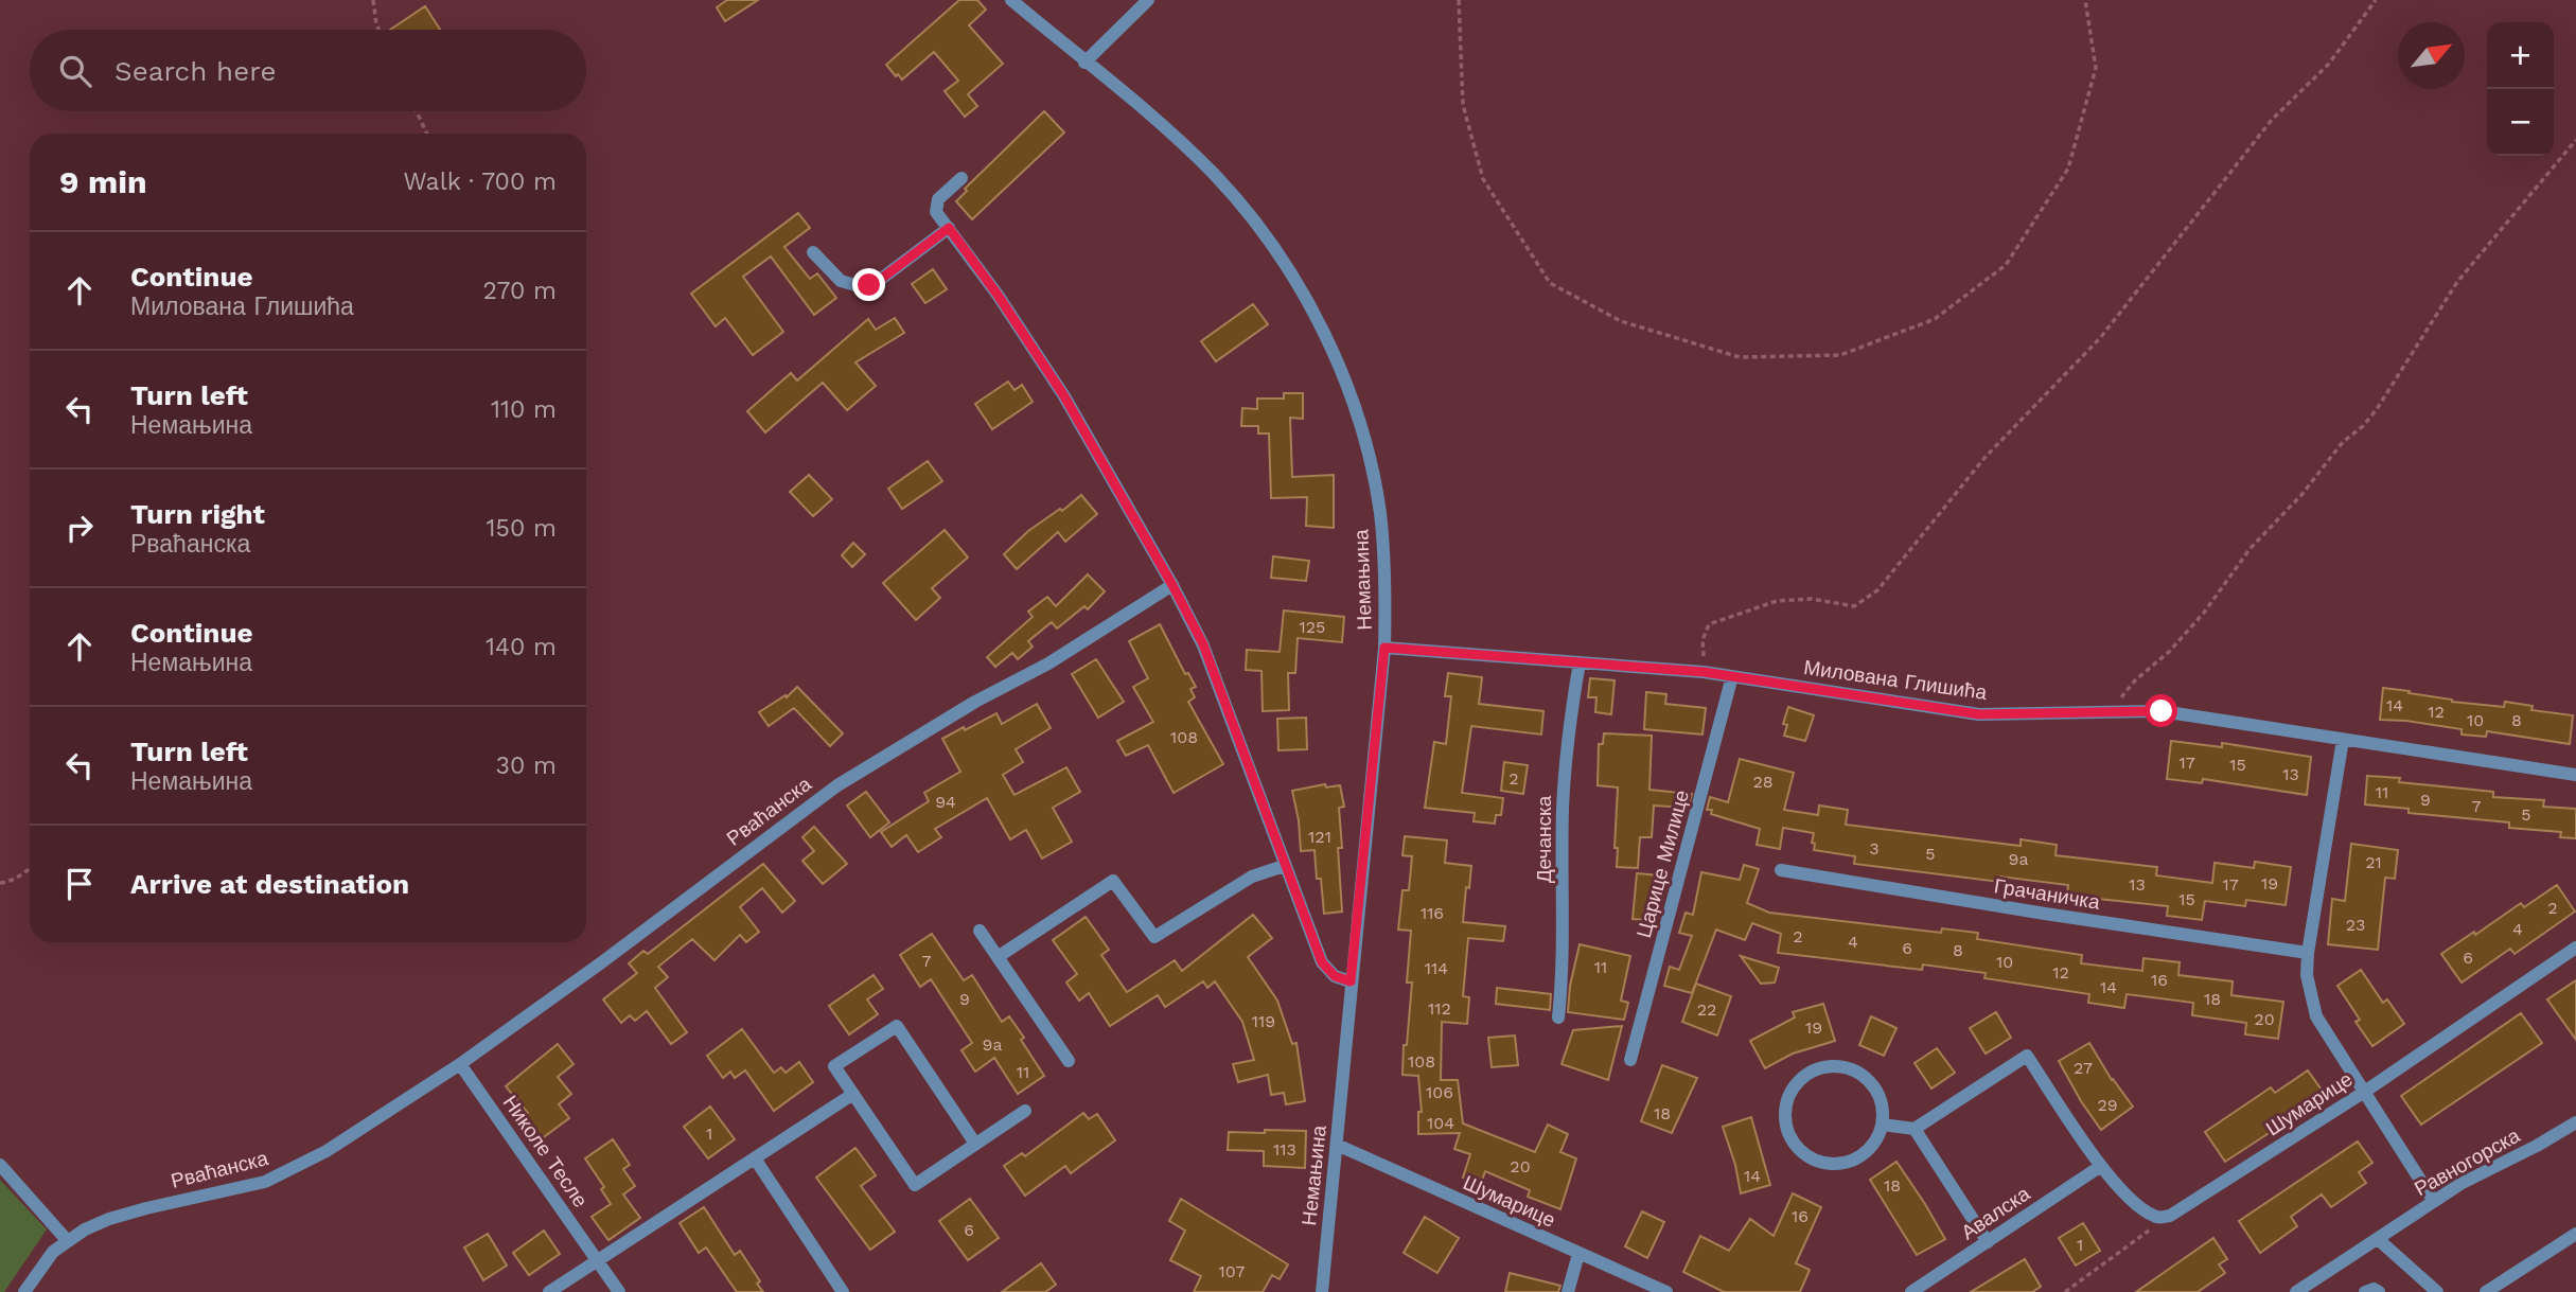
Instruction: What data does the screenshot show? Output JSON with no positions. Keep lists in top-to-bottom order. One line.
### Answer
{"streets":{"street":["Немањина","Милована Глишића","Рваћанска","Дечанска","Царице Милице","Грачаничка","Шумарице","Николе Тесле","Равногорска","Авалска"]},"crossings":[["Немањина","Милована Глишића"],["Немањина","Шумарице"],["Милована Глишића","Дечанска"],["Милована Глишића","Царице Милице"],["Рваћанска","Николе Тесле"]],"house_numbers":["125","14","12","10","8","108","17","15","13","2","28","11","9","94","7","5","121","3","5","9a","21","19","13","17","15","2","116","23","4","2","4","6","8","6","7","10","11","114","12","16","14","9","18","112","22","20","119","19","9a","108","27","11","106","29","18","104","1","113","20","14","18","16","6","1","107"],"north":"top right","page":{"map_buttons":["+","−"],"search":"Search here","heading":["9 min","Walk · 700 m"],"list":[["Continue","Милована Глишића","270 m"],["Turn left","Немањина","110 m"],["Turn right","Рваћанска","150 m"],["Continue","Немањина","140 m"],["Turn left","Немањина","30 m"],"Arrive at destination"]}}
